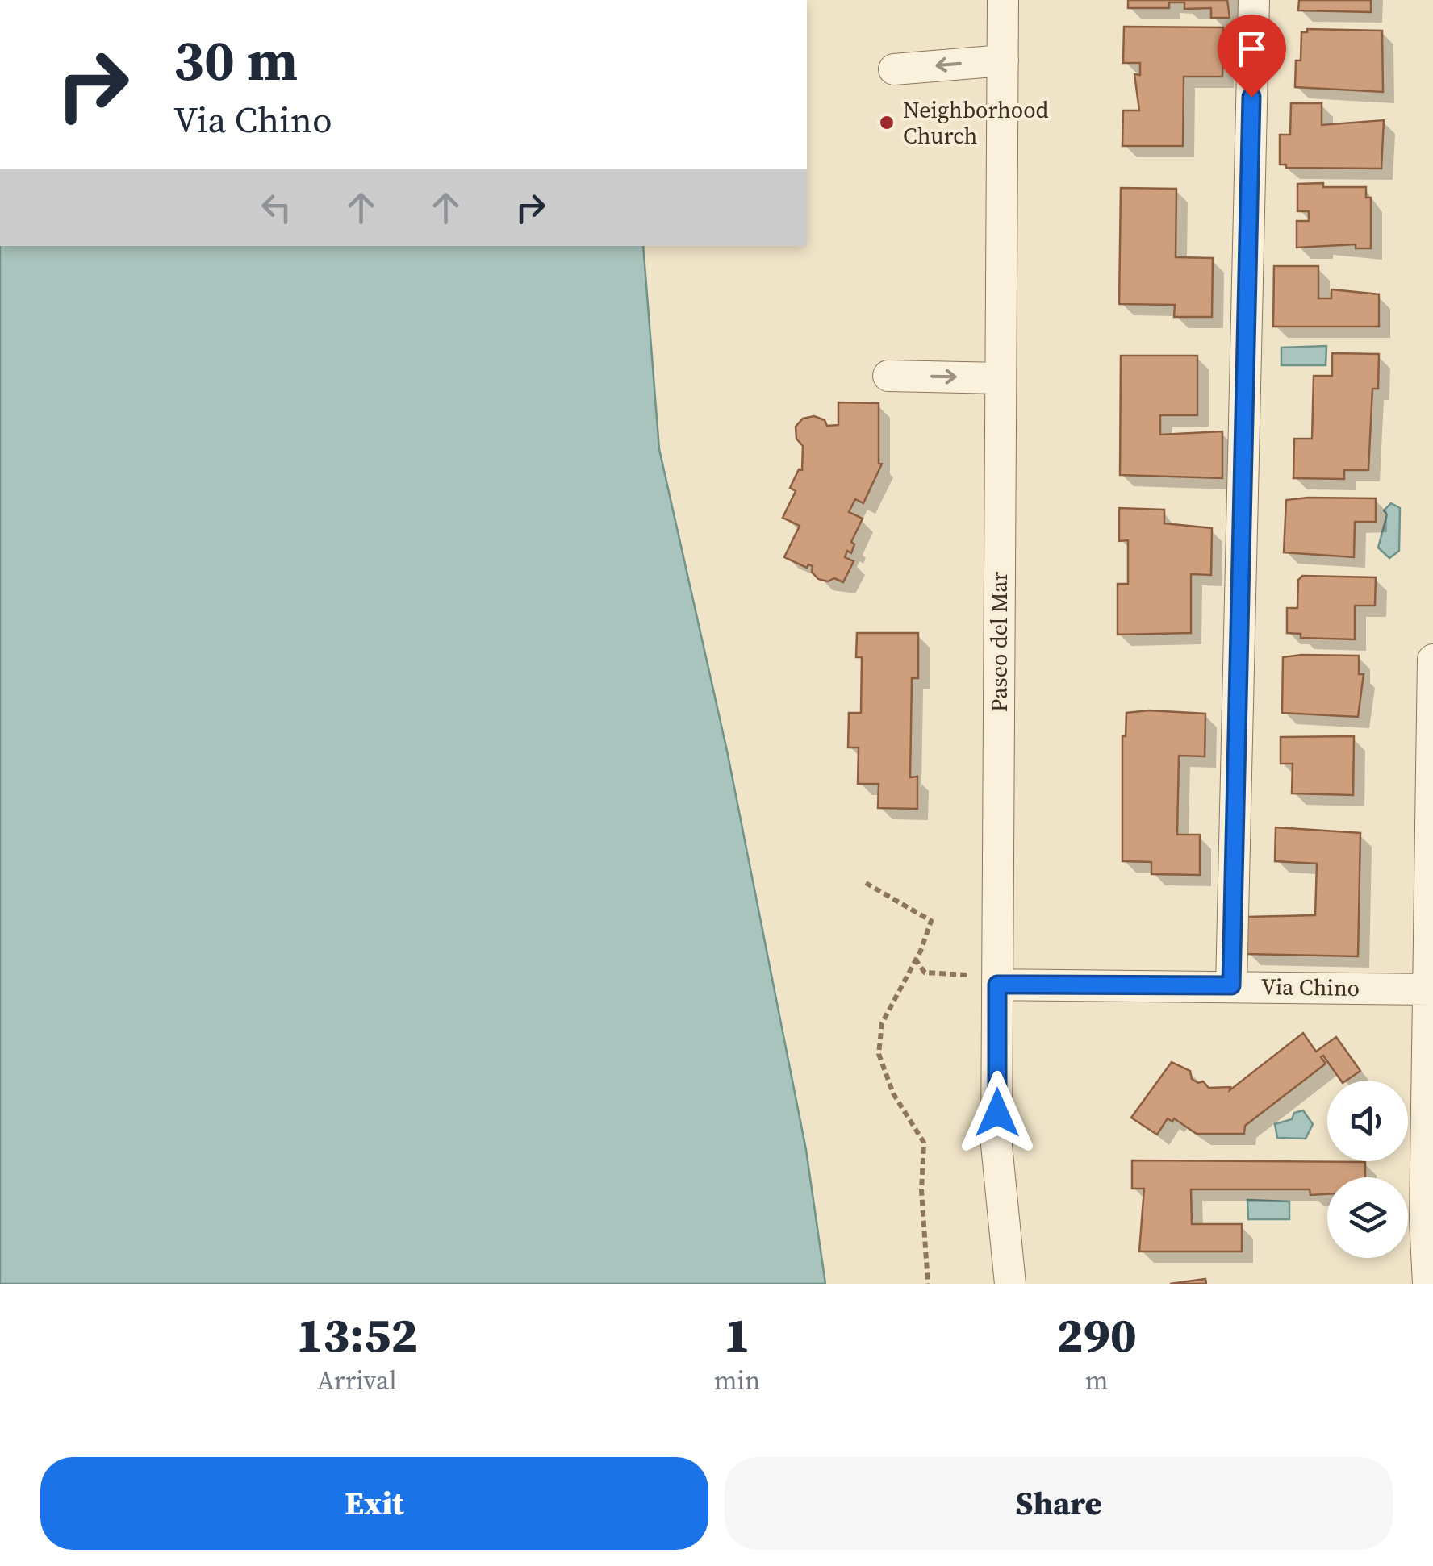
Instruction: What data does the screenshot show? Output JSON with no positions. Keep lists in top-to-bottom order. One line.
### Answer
{"streets":{"street":["Paseo del Mar","Via Chino"]},"crossings":[["Paseo del Mar","Via Chino"]],"places":["Neighborhood Church"],"page":{"turn":["30 m","Via Chino"],"eta":["13:52","Arrival","1","min","290","m"],"buttons":["Exit","Share"]}}
